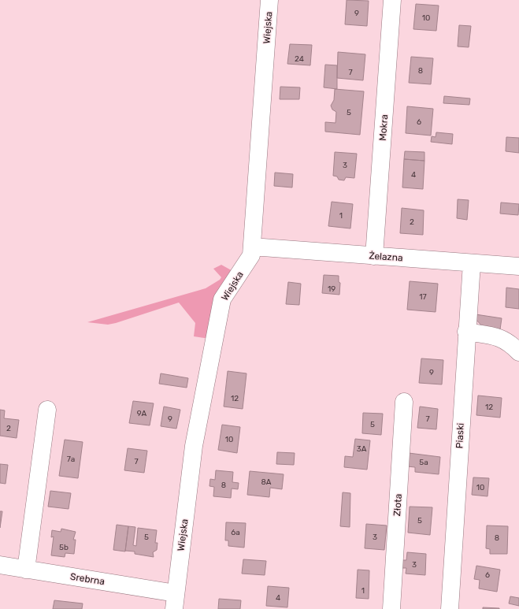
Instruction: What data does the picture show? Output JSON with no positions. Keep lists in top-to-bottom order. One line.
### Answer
{"streets":{"street":["Wiejska","Mokra","Żelazna","Piaski","Złota","Srebrna"]},"crossings":[["Wiejska","Żelazna"],["Wiejska","Srebrna"],["Mokra","Żelazna"],["Żelazna","Piaski"]],"house_numbers":["9","10","24","8","7","5","6","3","4","1","2","19","17","9","12","12","9A","9","7","5","2","10","3A","7a","7","5a","8A","8","10","5","6a","5","3","8","5b","3","6","1","4"]}
